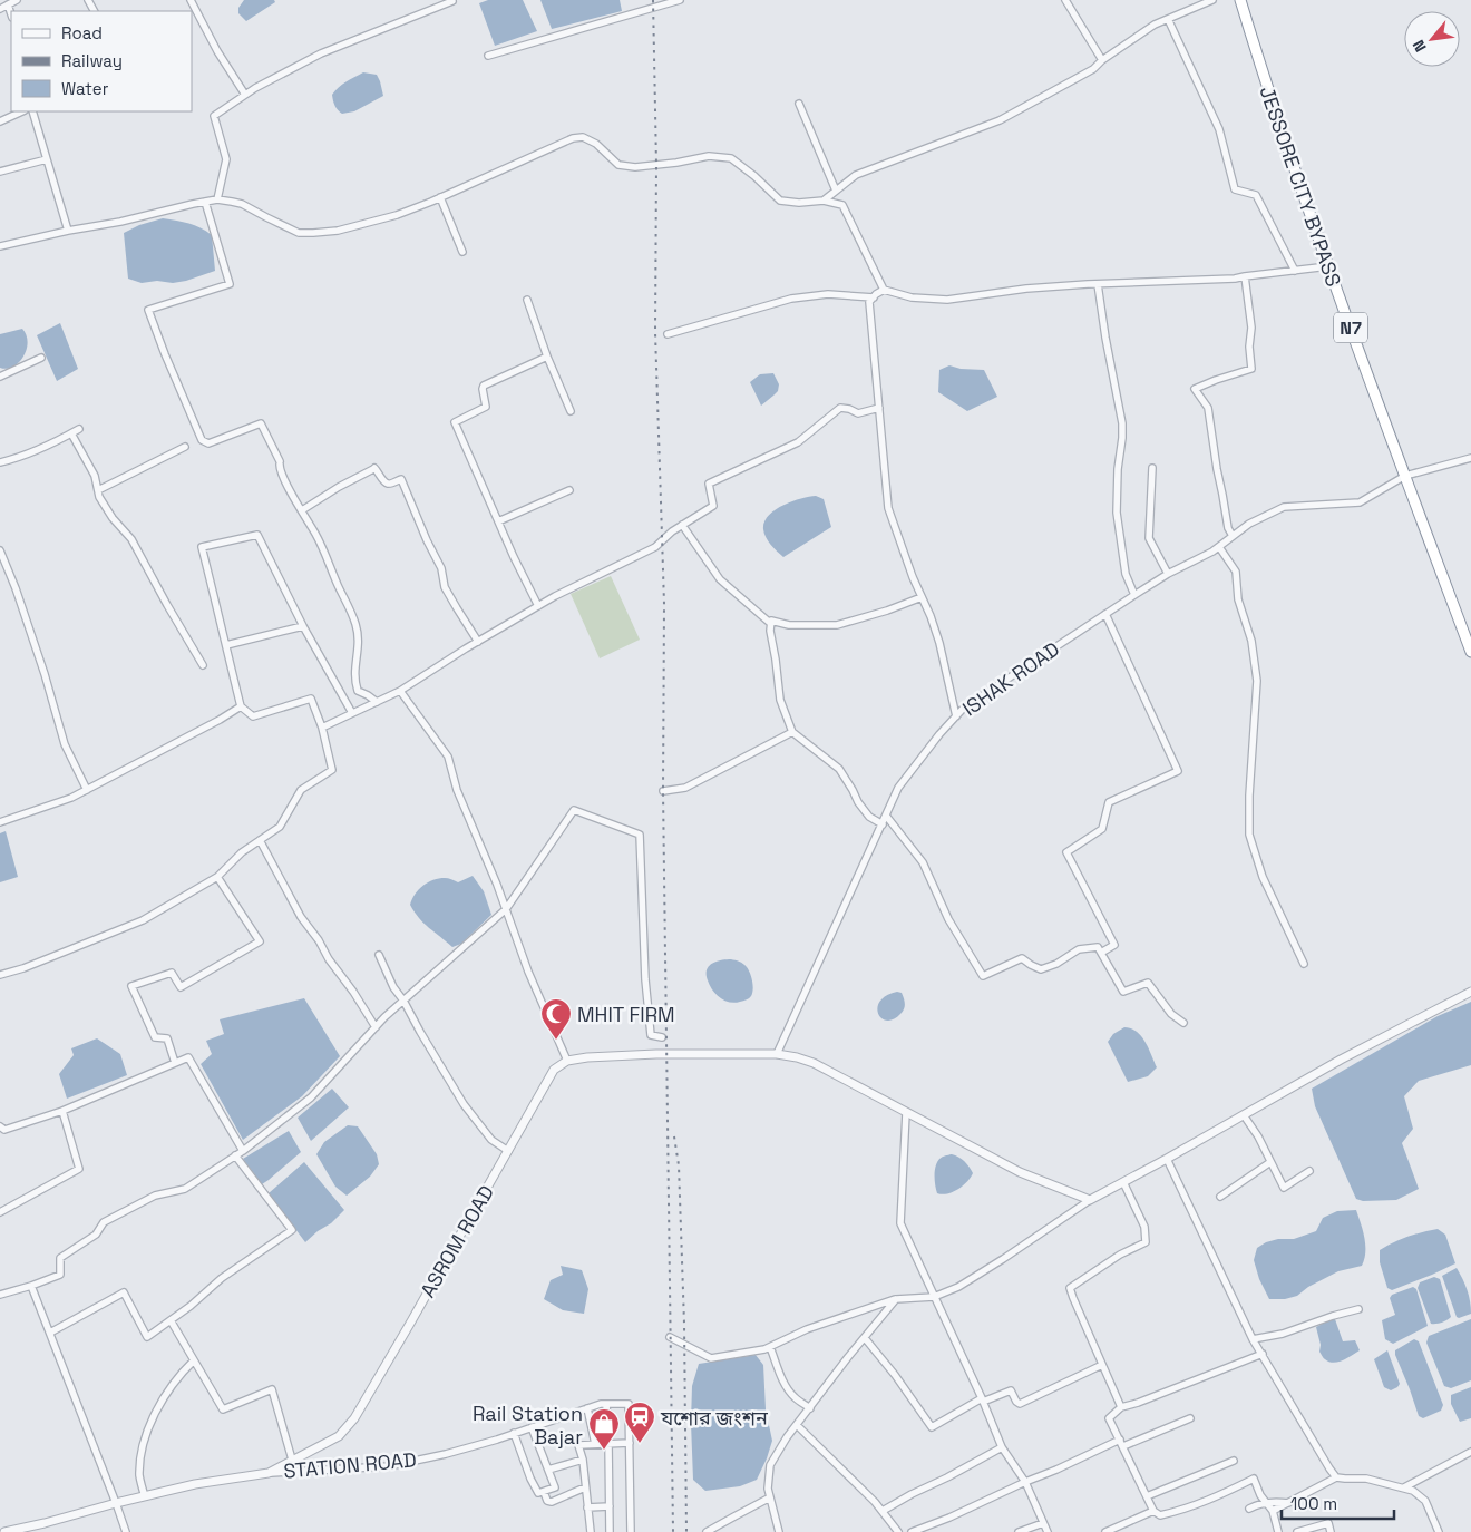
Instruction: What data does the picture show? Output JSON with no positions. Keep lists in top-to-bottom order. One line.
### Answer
{"streets":{"highway":["JESSORE CITY BYPASS","N7"],"street":["ISHAK ROAD","ASROM ROAD","STATION ROAD"]},"crossings":[["JESSORE CITY BYPASS","ISHAK ROAD"],["ASROM ROAD","STATION ROAD"]],"places":{"mosque":["MHIT FIRM"],"station":["যশোর জংশন"],"shop":["Rail Station Bajar"]},"legend":["Road","Railway","Water"],"scale_bar":"100 m","north":"bottom left"}
